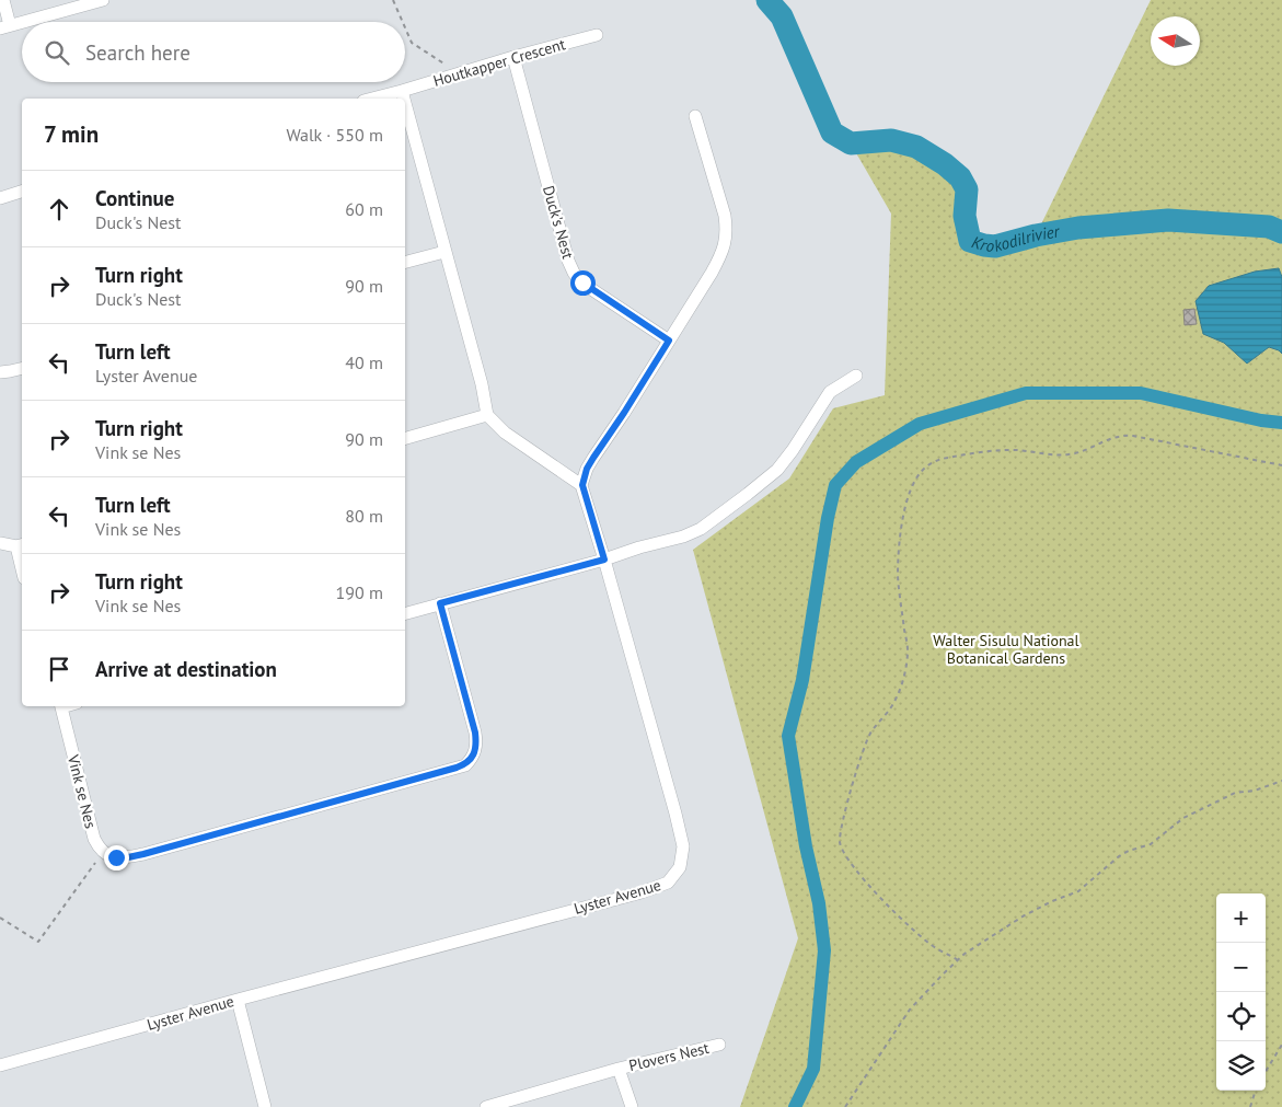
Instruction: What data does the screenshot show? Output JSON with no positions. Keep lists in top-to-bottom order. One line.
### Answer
{"streets":{"street":["Houtkapper Crescent","Duck's Nest","Vink se Nes","Lyster Avenue","Plovers Nest"]},"crossings":[["Houtkapper Crescent","Duck's Nest"]],"water":["Krokodilrivier"],"parks":["Walter Sisulu National Botanical Gardens"],"north":"left","page":{"search":"Search here","heading":["7 min","Walk · 550 m"],"list":[["Continue","Duck's Nest","60 m"],["Turn right","Duck's Nest","90 m"],["Turn left","Lyster Avenue","40 m"],["Turn right","Vink se Nes","90 m"],["Turn left","Vink se Nes","80 m"],["Turn right","Vink se Nes","190 m"],"Arrive at destination"],"map_buttons":["+","−"]}}
